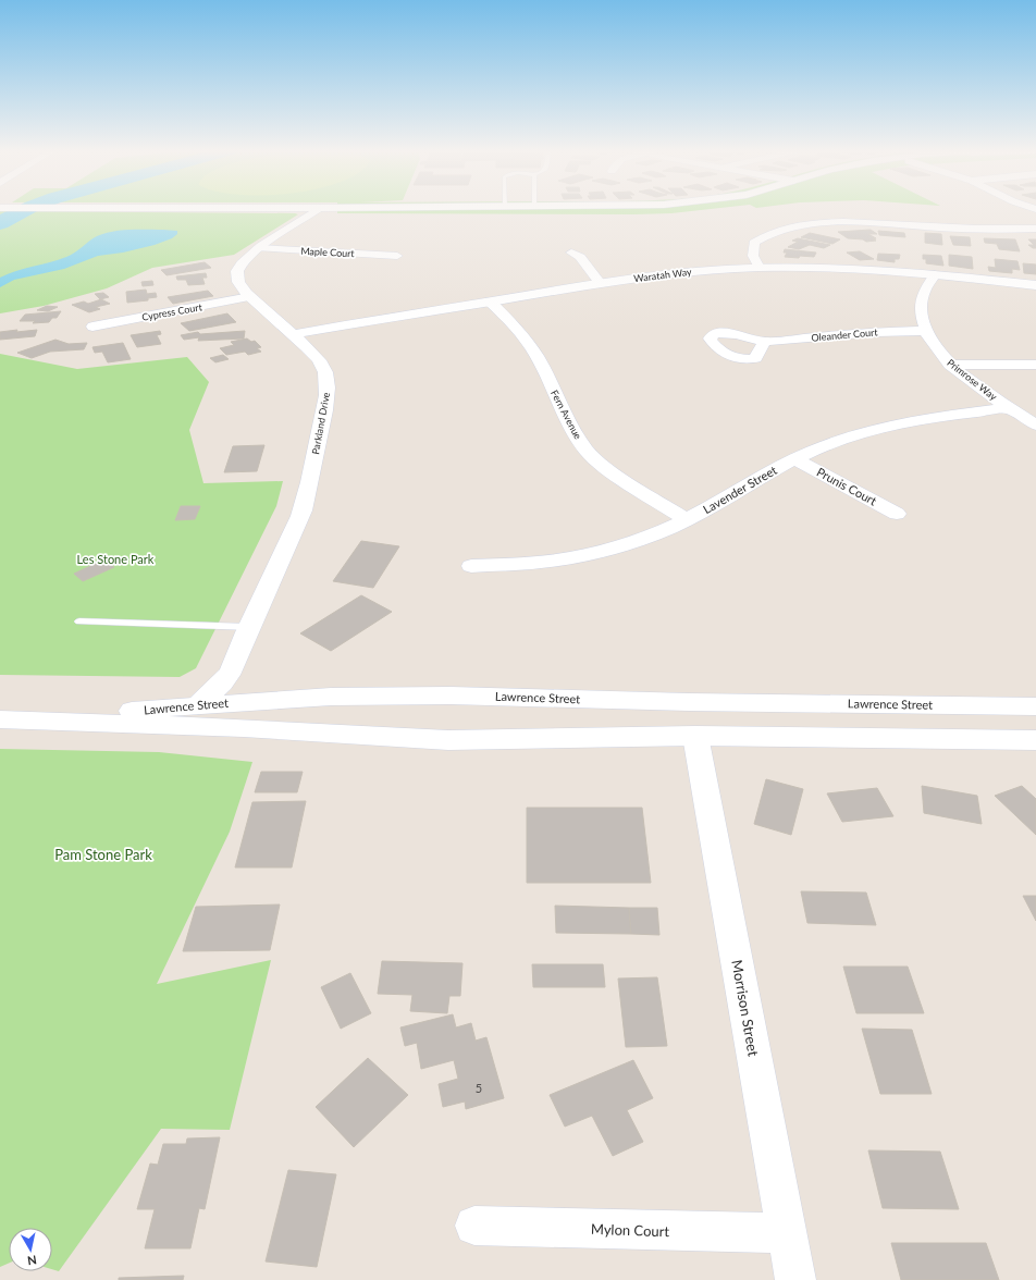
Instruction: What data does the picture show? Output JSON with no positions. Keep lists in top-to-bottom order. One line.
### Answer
{"streets":{"main road":["Waratah Way","Parkland Drive","Lawrence Street"],"street":["Maple Court","Cypress Court","Oleander Court","Primrose Way","Fern Avenue","Prunis Court","Lavender Street","Morrison Street","Mylon Court"]},"crossings":[["Maple Court","Parkland Drive"],["Waratah Way","Primrose Way"],["Waratah Way","Fern Avenue"],["Waratah Way","Parkland Drive"],["Cypress Court","Parkland Drive"],["Oleander Court","Primrose Way"],["Primrose Way","Lavender Street"],["Fern Avenue","Lavender Street"],["Parkland Drive","Lawrence Street"],["Prunis Court","Lavender Street"],["Lawrence Street","Morrison Street"],["Morrison Street","Mylon Court"]],"parks":["Les Stone Park","Pam Stone Park"],"house_numbers":["5"],"north":"bottom"}
